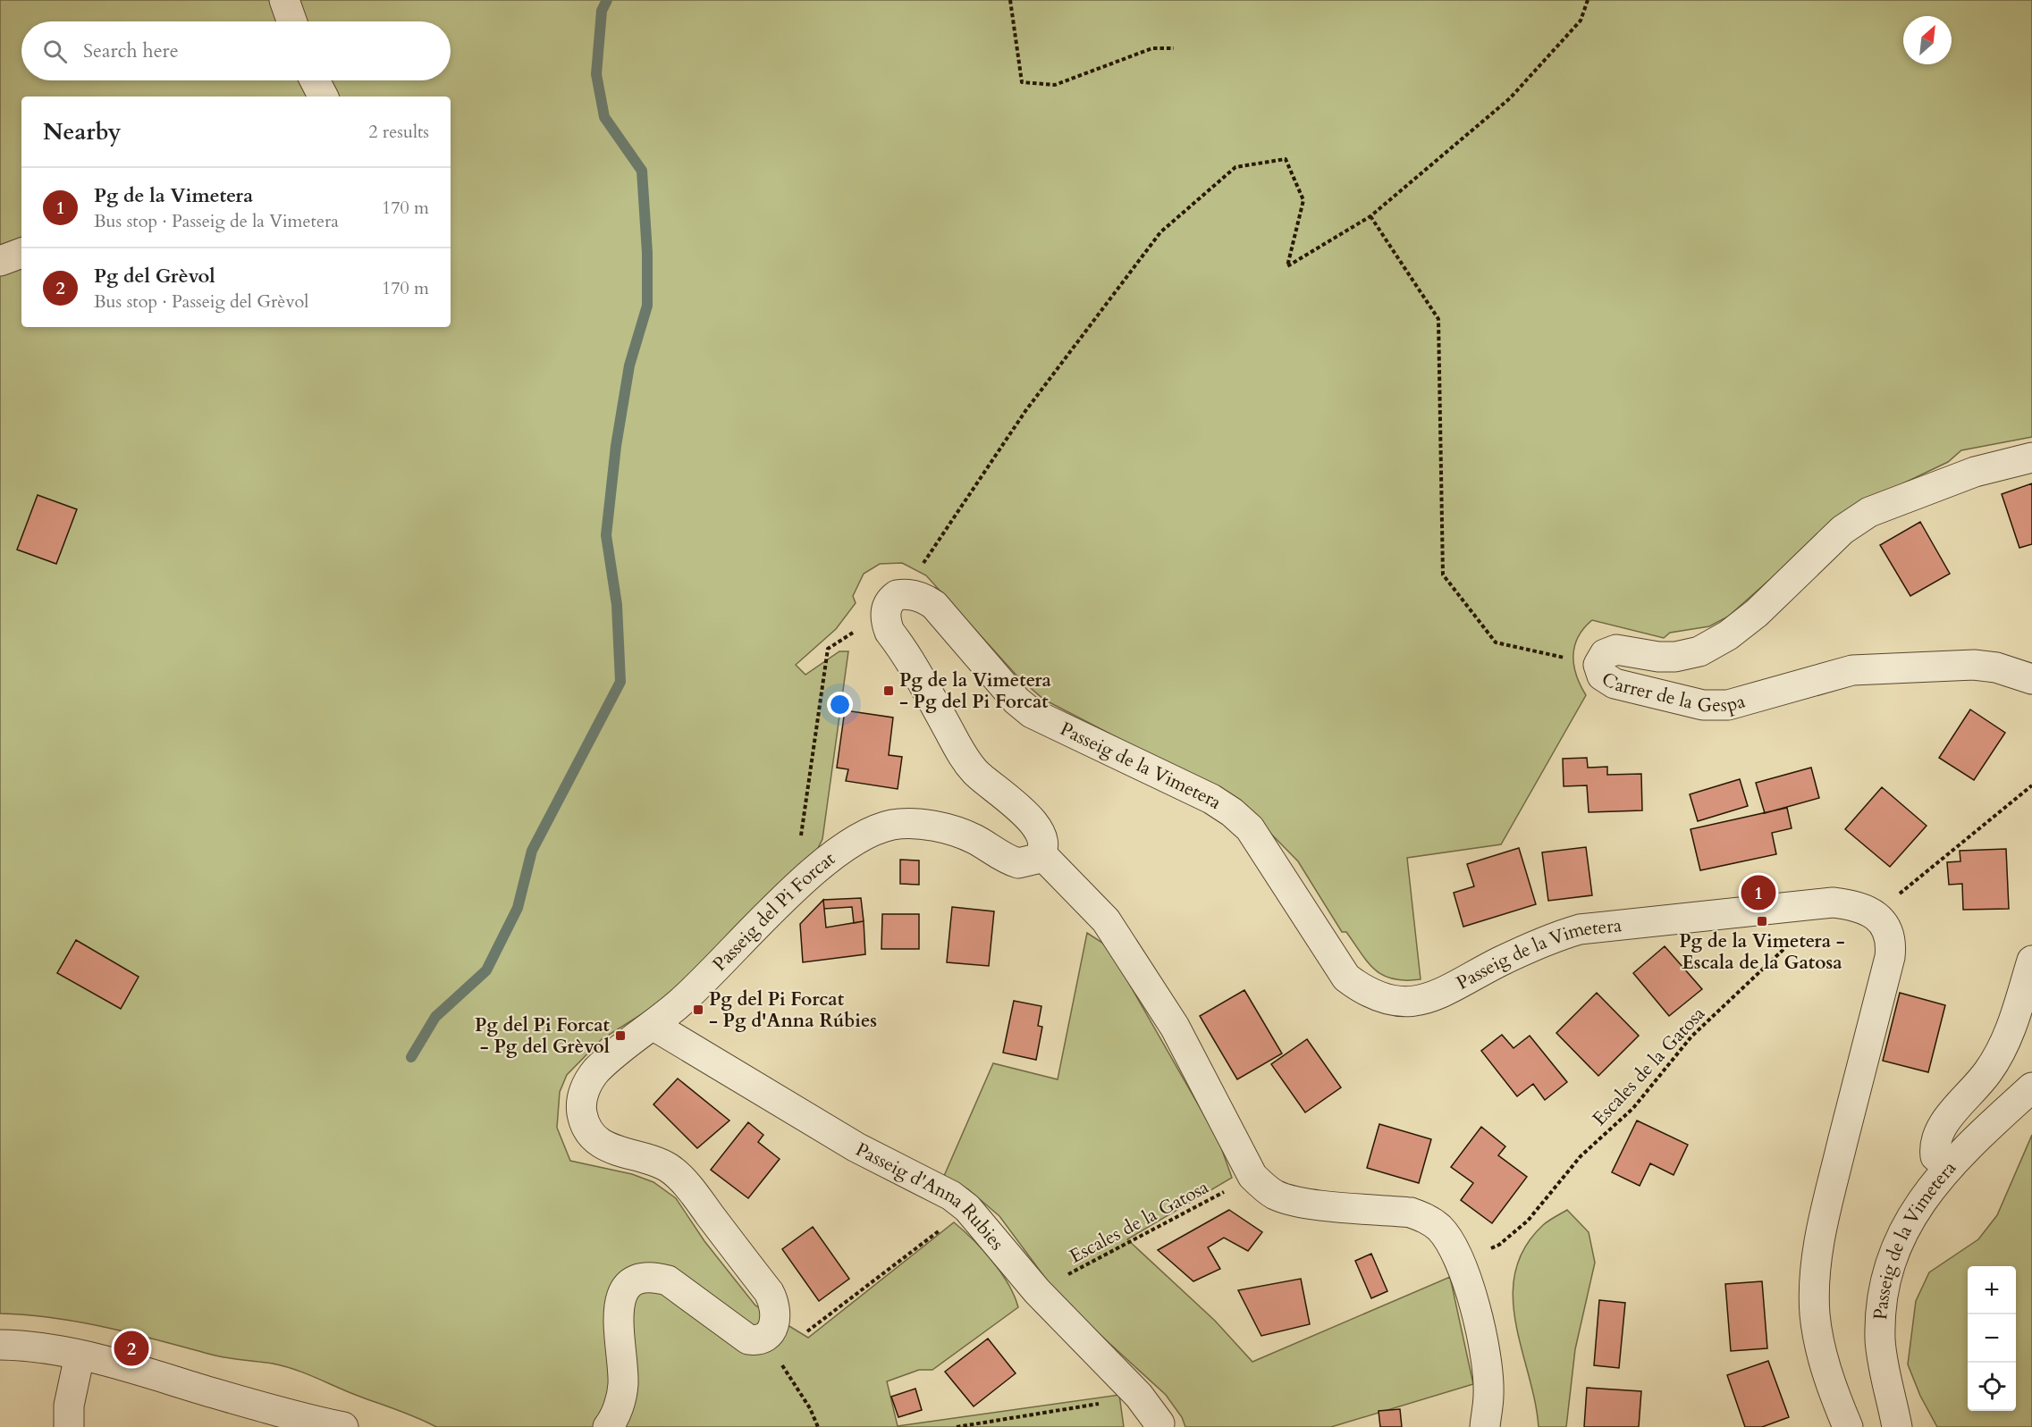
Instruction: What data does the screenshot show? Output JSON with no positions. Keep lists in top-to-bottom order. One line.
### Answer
{"streets":{"street":["Carrer de la Gespa","Passeig de la Vimetera","Passeig del Pi Forcat","Passeig d'Anna Rubies"],"path":["Escales de la Gatosa"]},"crossings":[["Passeig de la Vimetera","Escales de la Gatosa"],["Passeig del Pi Forcat","Passeig d'Anna Rubies"],["Escales de la Gatosa","Passeig d'Anna Rubies"]],"places":{"transit":["Pg de la Vimetera - Pg del Pi Forcat","Pg de la Vimetera - Escala de la Gatosa","Pg del Pi Forcat - Pg d'Anna Rúbies","Pg del Pi Forcat - Pg del Grèvol"]},"north":"top right","page":{"search":"Search here","heading":["Nearby","2 results"],"list":[{"mark":"1","name":"Pg de la Vimetera","note":"Bus stop · Passeig de la Vimetera","value":"170 m"},{"mark":"2","name":"Pg del Grèvol","note":"Bus stop · Passeig del Grèvol","value":"170 m"}],"pins":["1","2"],"map_buttons":["+","−"]}}
